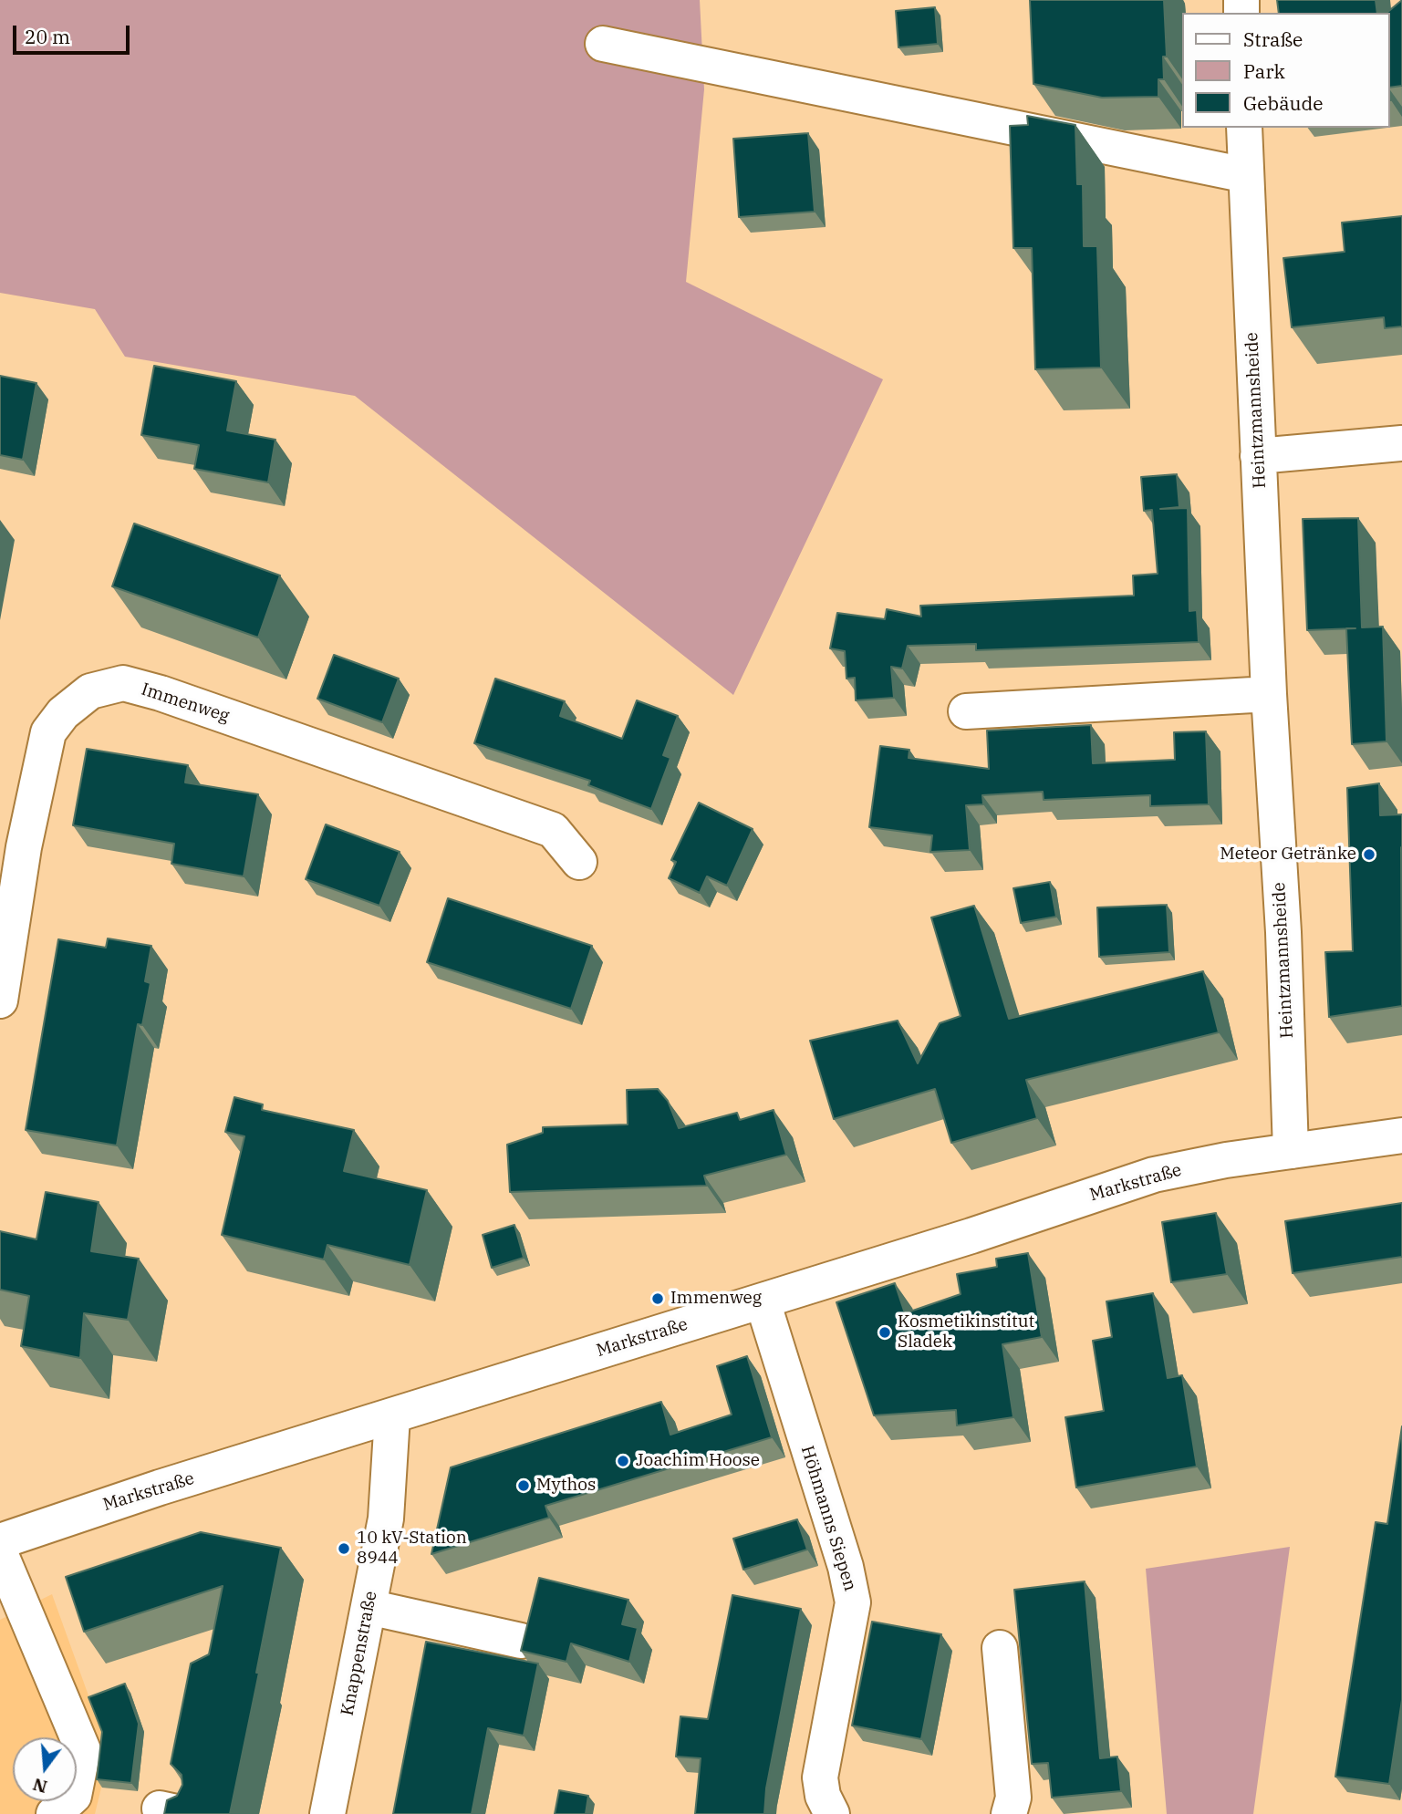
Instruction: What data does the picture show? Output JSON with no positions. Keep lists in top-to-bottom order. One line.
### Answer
{"streets":{"street":["Heintzmannsheide","Immenweg","Markstraße","Höhmanns Siepen","Knappenstraße"]},"crossings":[["Heintzmannsheide","Markstraße"],["Markstraße","Höhmanns Siepen"],["Markstraße","Knappenstraße"]],"places":["Meteor Getränke","Immenweg","Kosmetikinstitut Sladek","Joachim Hoose","Mythos","10 kV-Station 8944"],"legend":["Straße","Park","Gebäude"],"scale_bar":"20 m","north":"bottom"}
